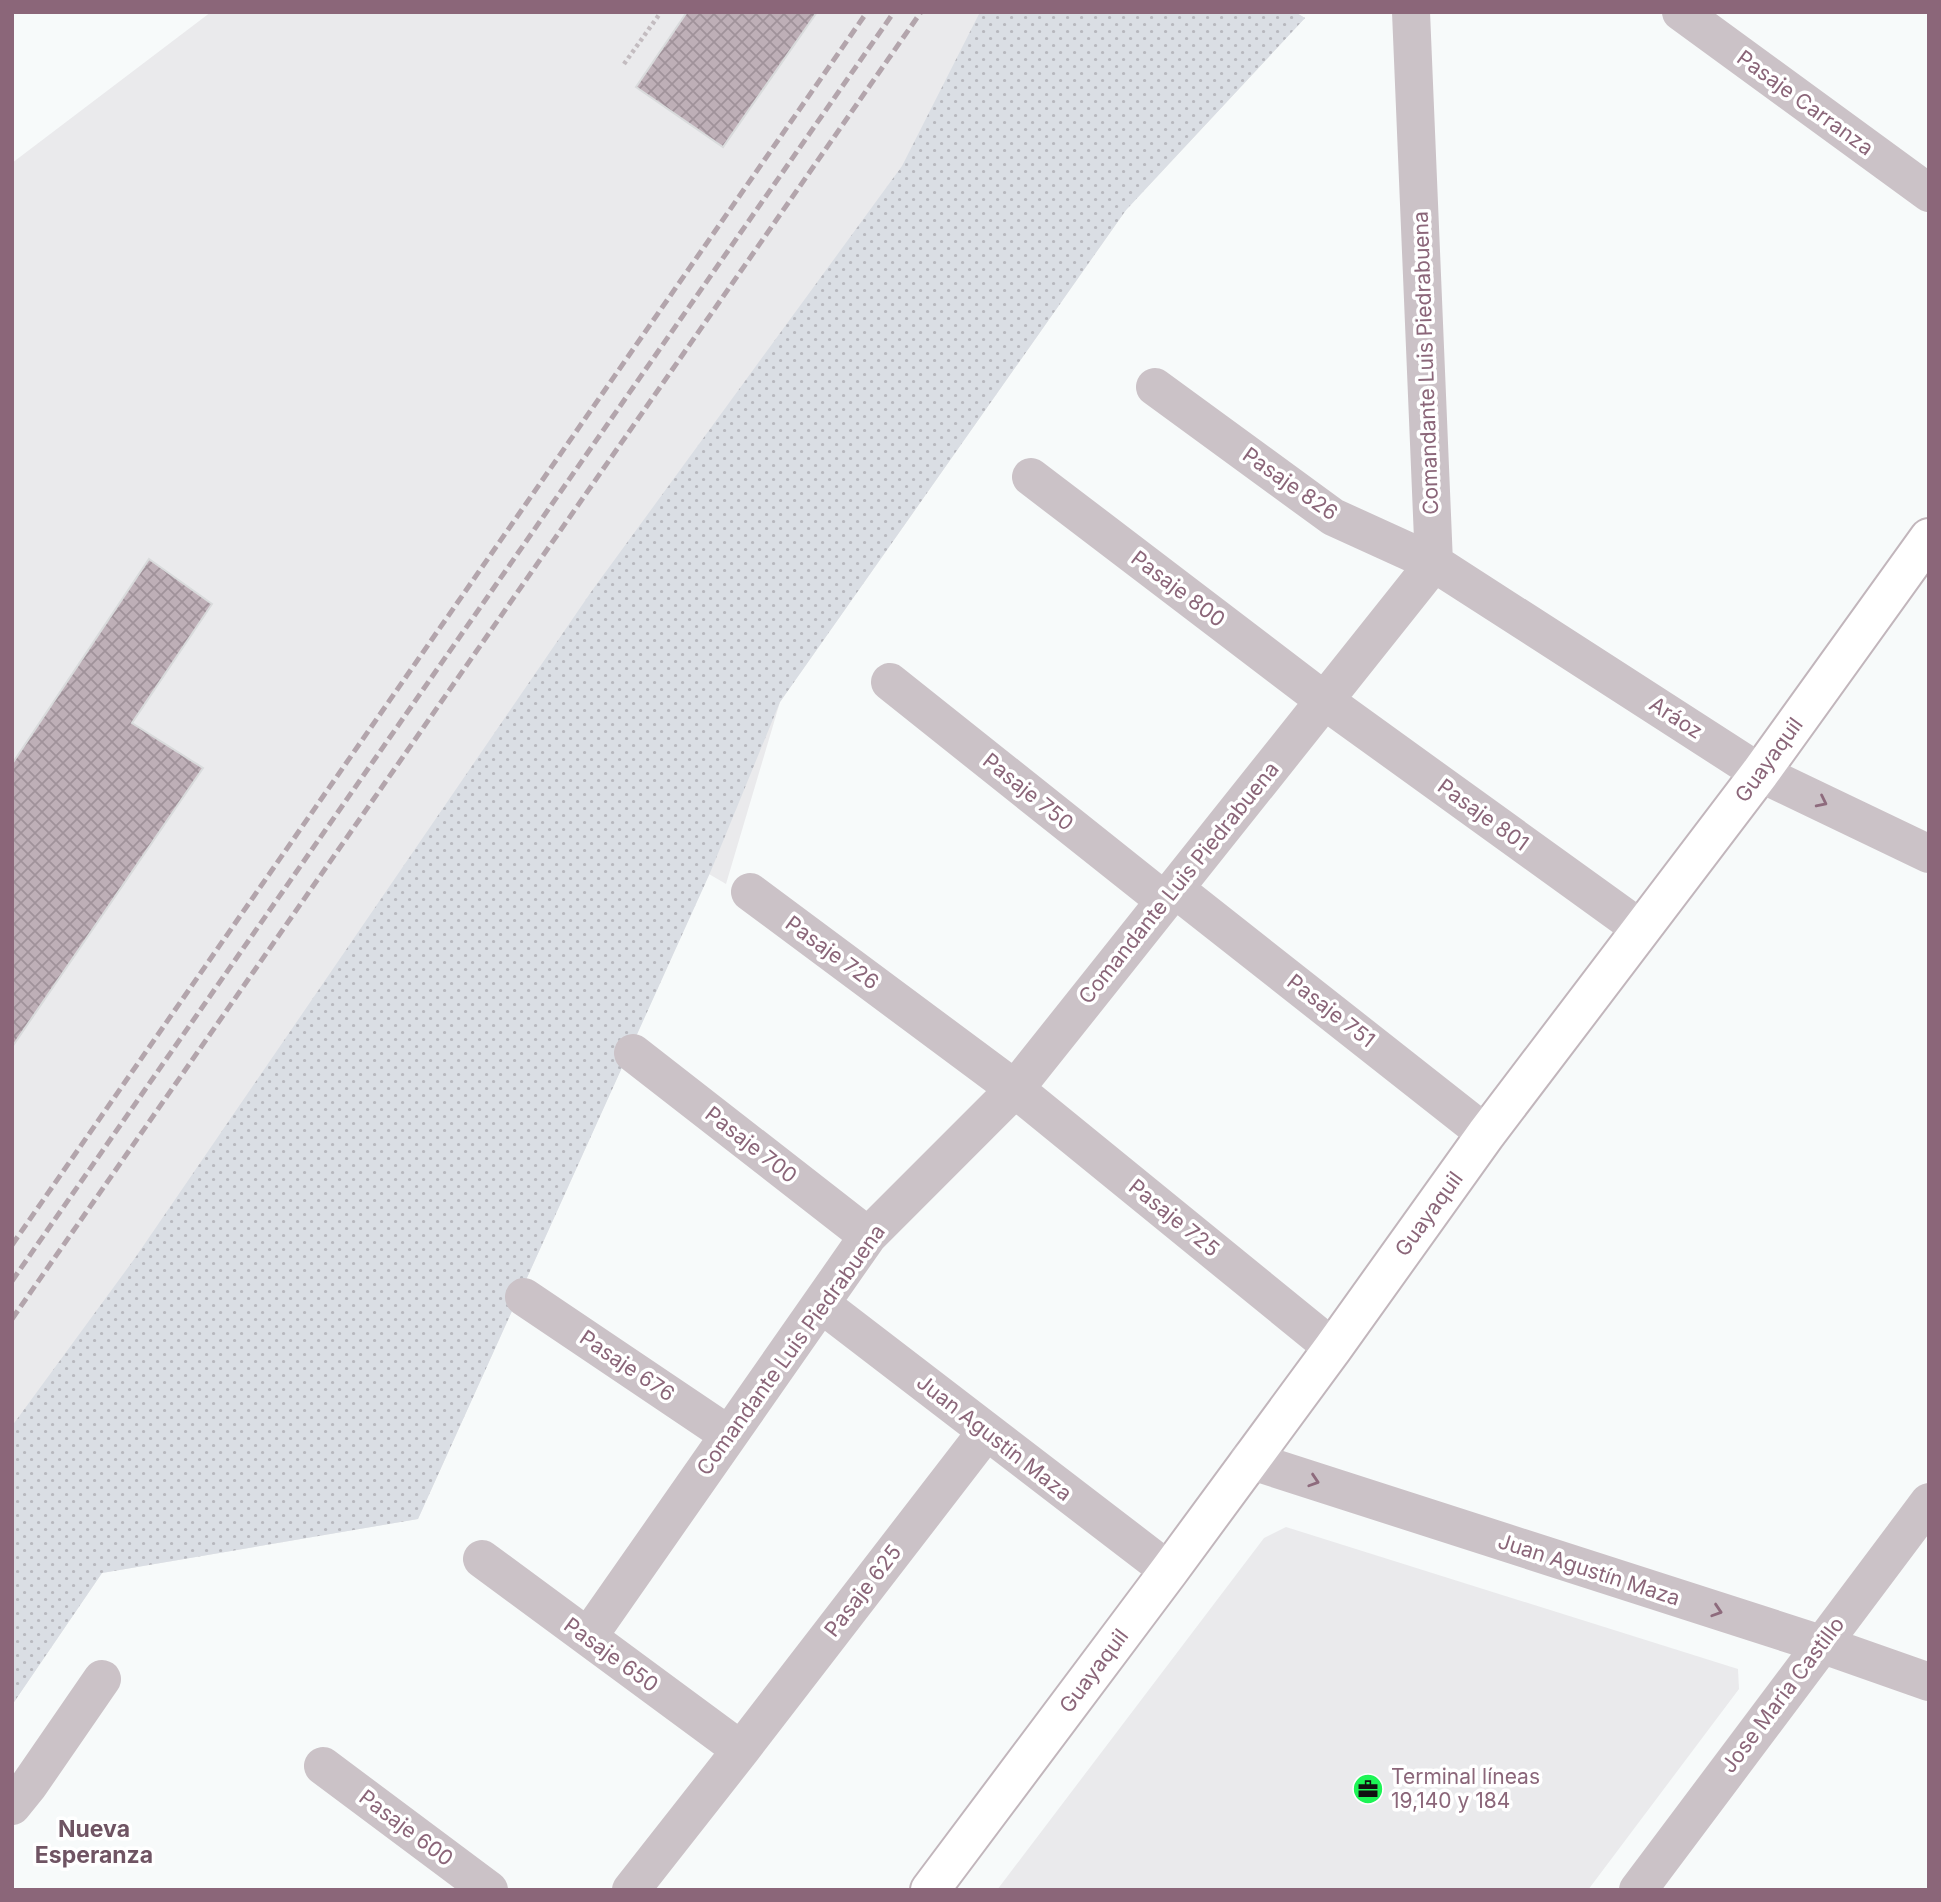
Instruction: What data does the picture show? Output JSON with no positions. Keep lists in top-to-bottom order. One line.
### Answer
{"streets":{"street":["Pasaje Carranza","Comandante Luis Piedrabuena","Pasaje 826","Pasaje 800","Aráoz","Guayaquil","Pasaje 750","Pasaje 801","Pasaje 726","Pasaje 751","Pasaje 700","Pasaje 725","Pasaje 676","Juan Agustín Maza","Pasaje 625","Pasaje 650","Jose Maria Castillo","Pasaje 600"]},"crossings":[["Comandante Luis Piedrabuena","Pasaje 826"],["Comandante Luis Piedrabuena","Pasaje 800"],["Comandante Luis Piedrabuena","Aráoz"],["Comandante Luis Piedrabuena","Pasaje 750"],["Comandante Luis Piedrabuena","Pasaje 801"],["Comandante Luis Piedrabuena","Pasaje 726"],["Comandante Luis Piedrabuena","Pasaje 751"],["Comandante Luis Piedrabuena","Pasaje 700"],["Comandante Luis Piedrabuena","Pasaje 725"],["Comandante Luis Piedrabuena","Pasaje 676"],["Comandante Luis Piedrabuena","Juan Agustín Maza"],["Comandante Luis Piedrabuena","Pasaje 650"],["Pasaje 826","Aráoz"],["Pasaje 800","Pasaje 801"],["Aráoz","Guayaquil"],["Guayaquil","Pasaje 801"],["Guayaquil","Pasaje 751"],["Guayaquil","Pasaje 725"],["Guayaquil","Juan Agustín Maza"],["Pasaje 750","Pasaje 751"],["Pasaje 726","Pasaje 725"],["Juan Agustín Maza","Pasaje 625"],["Juan Agustín Maza","Jose Maria Castillo"],["Pasaje 625","Pasaje 650"]],"one_way":["Juan Agustín Maza"],"districts":["Nueva Esperanza"],"places":{"office":["Terminal líneas 19,140 y 184"]}}
